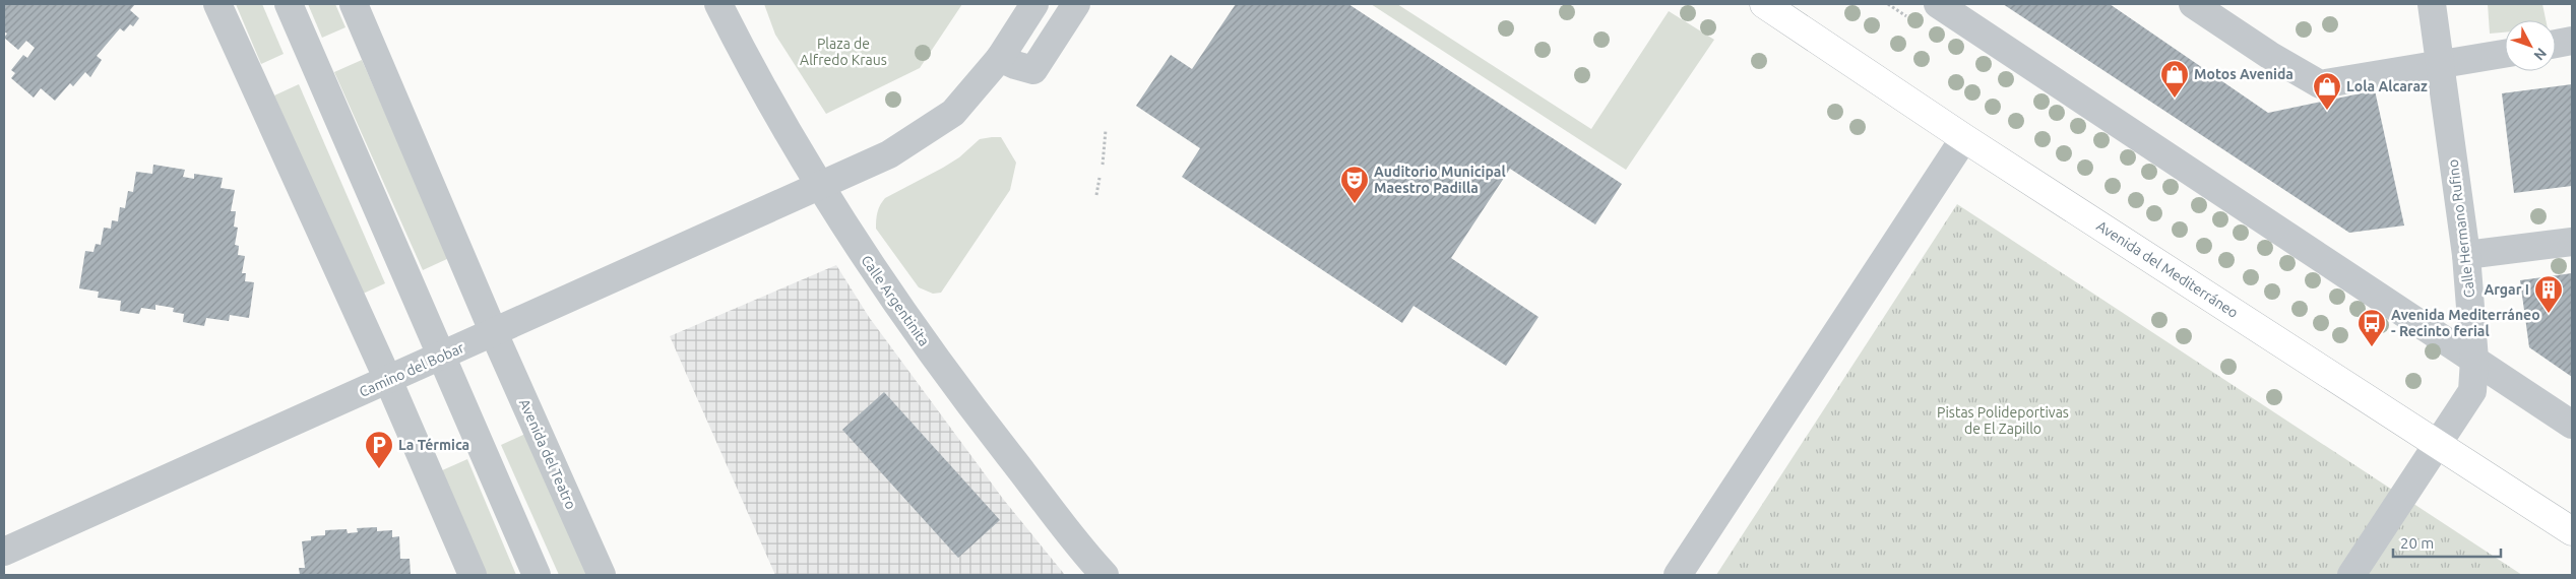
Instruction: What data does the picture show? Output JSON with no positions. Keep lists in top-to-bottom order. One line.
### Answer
{"streets":{"main road":["Avenida del Mediterráneo"],"street":["Calle Hermano Rufino","Calle Argentinita","Camino del Bobar","Avenida del Teatro"]},"crossings":[["Calle Hermano Rufino","Avenida del Mediterráneo"],["Calle Argentinita","Camino del Bobar"],["Camino del Bobar","Avenida del Teatro"]],"parks":["Plaza de Alfredo Kraus","Pistas Polideportivas de El Zapillo"],"places":{"shop":["Motos Avenida","Lola Alcaraz"],"theatre":["Auditorio Municipal Maestro Padilla"],"building":["Argar I"],"bus stop":["Avenida Mediterráneo - Recinto ferial"],"parking":["La Térmica"]},"scale_bar":"20 m","north":"bottom right"}
